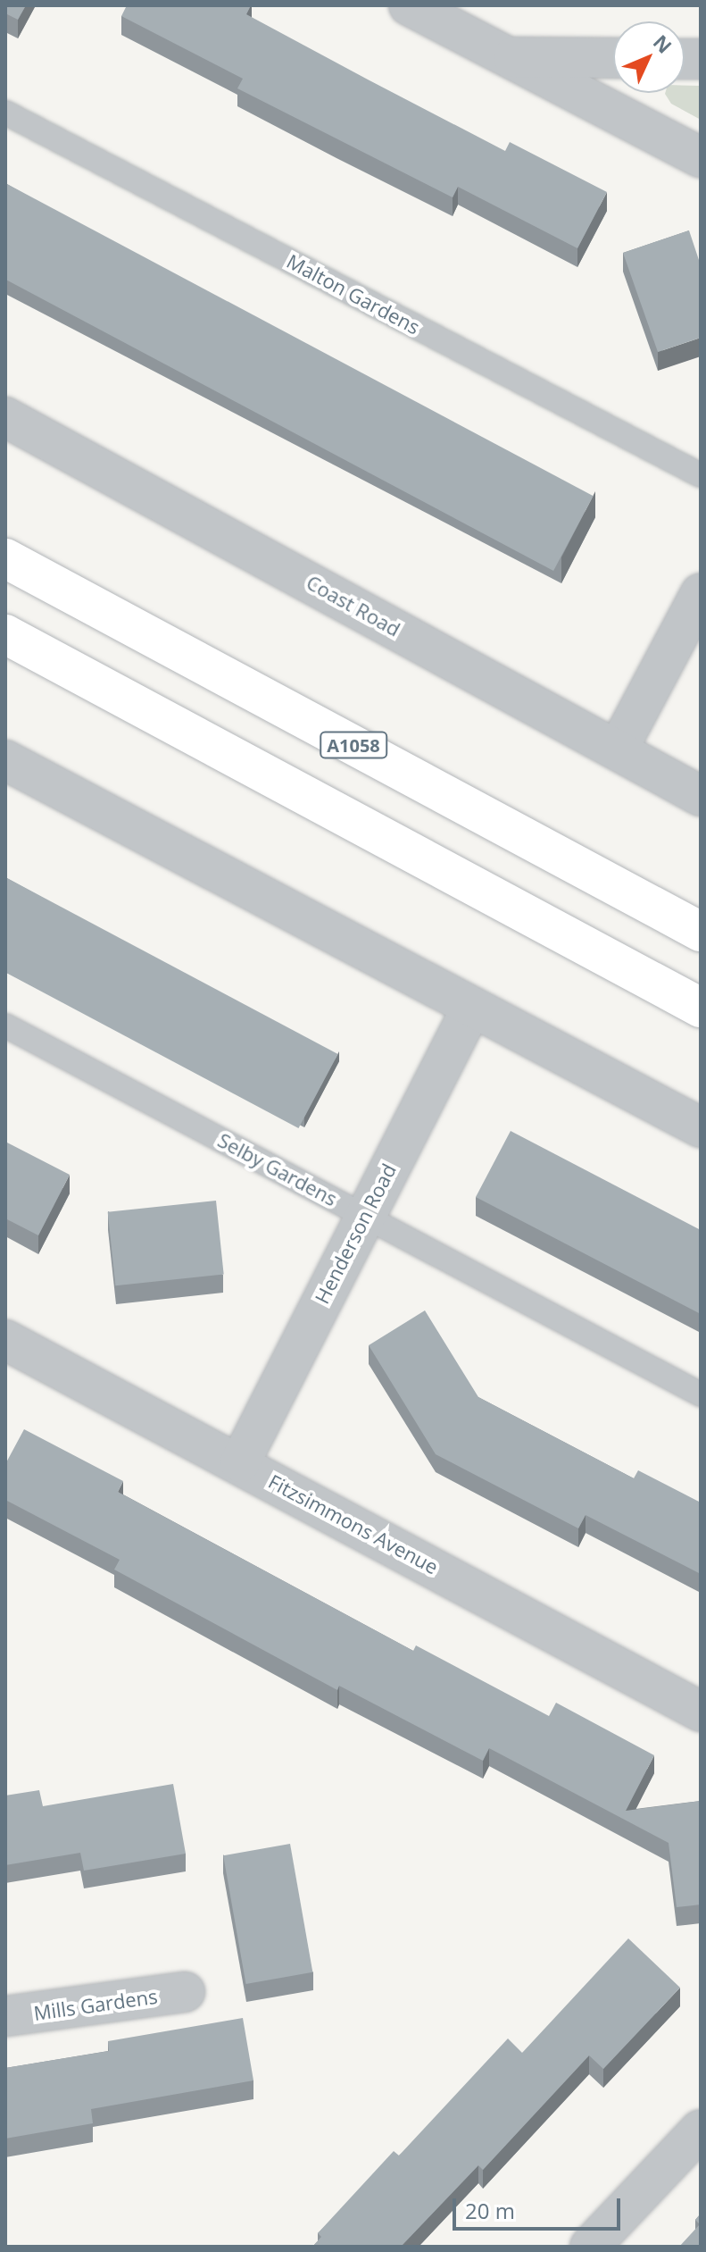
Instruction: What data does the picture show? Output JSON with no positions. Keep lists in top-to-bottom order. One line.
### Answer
{"streets":{"highway":["A1058"],"street":["Coast Road","Henderson Road","Fitzsimmons Avenue","Mills Gardens"],"lane":["Malton Gardens","Selby Gardens"]},"crossings":[["Selby Gardens","Henderson Road"],["Henderson Road","Fitzsimmons Avenue"]],"scale_bar":"20 m","north":"top right"}
